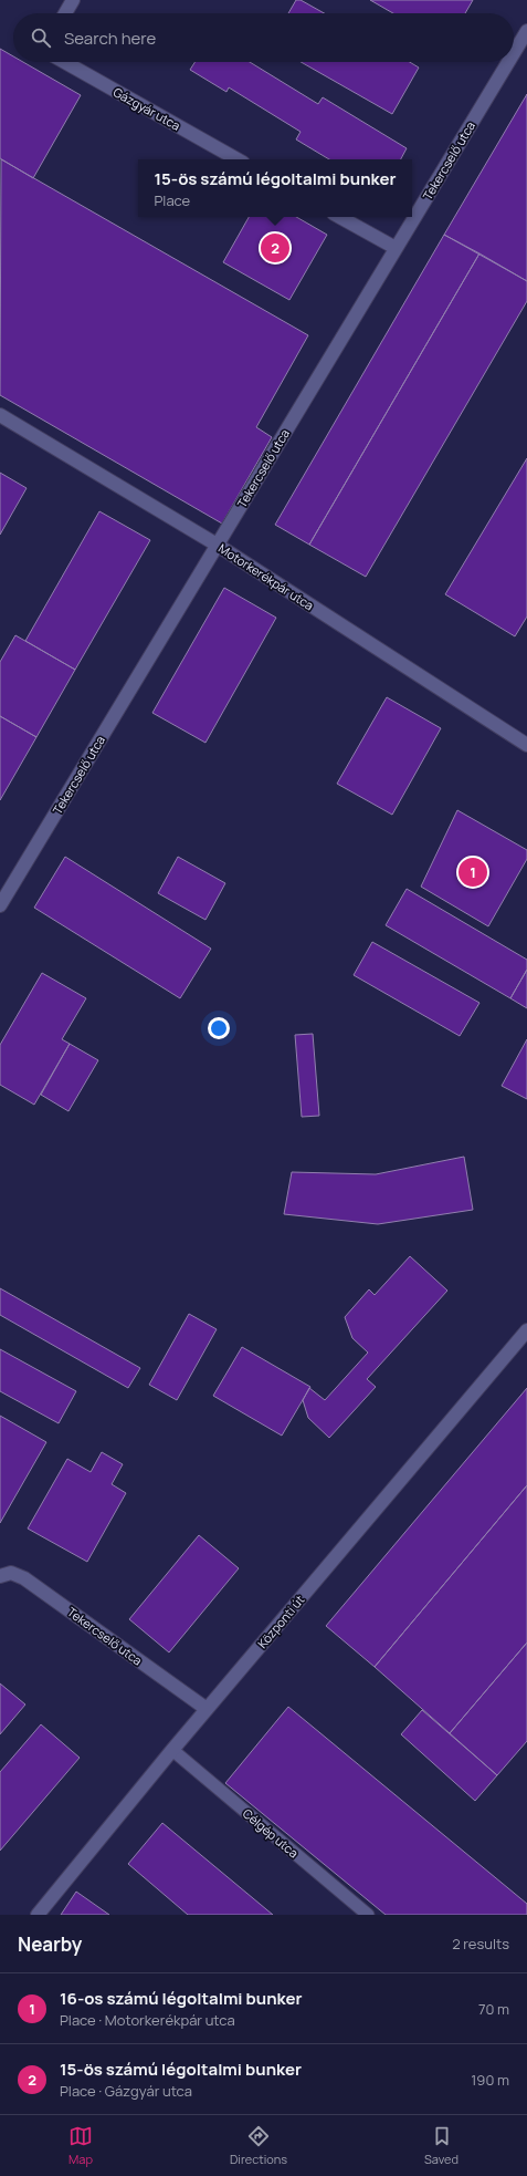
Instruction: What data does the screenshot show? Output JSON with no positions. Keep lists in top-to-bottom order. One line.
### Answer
{"streets":{"street":["Gázgyár utca","Tekercselő utca","Motorkerékpár utca","Központi út"],"lane":["Célgép utca"]},"crossings":[["Tekercselő utca","Motorkerékpár utca"],["Tekercselő utca","Központi út"],["Központi út","Célgép utca"]],"page":{"search":"Search here","popup":["15-ös számú légoltalmi bunker","Place"],"pins":["2","1"],"heading":["Nearby","2 results"],"list":[{"mark":"1","name":"16-os számú légoltalmi bunker","note":"Place · Motorkerékpár utca","value":"70 m"},{"mark":"2","name":"15-ös számú légoltalmi bunker","note":"Place · Gázgyár utca","value":"190 m"}],"nav":["Map","Directions","Saved"]}}
